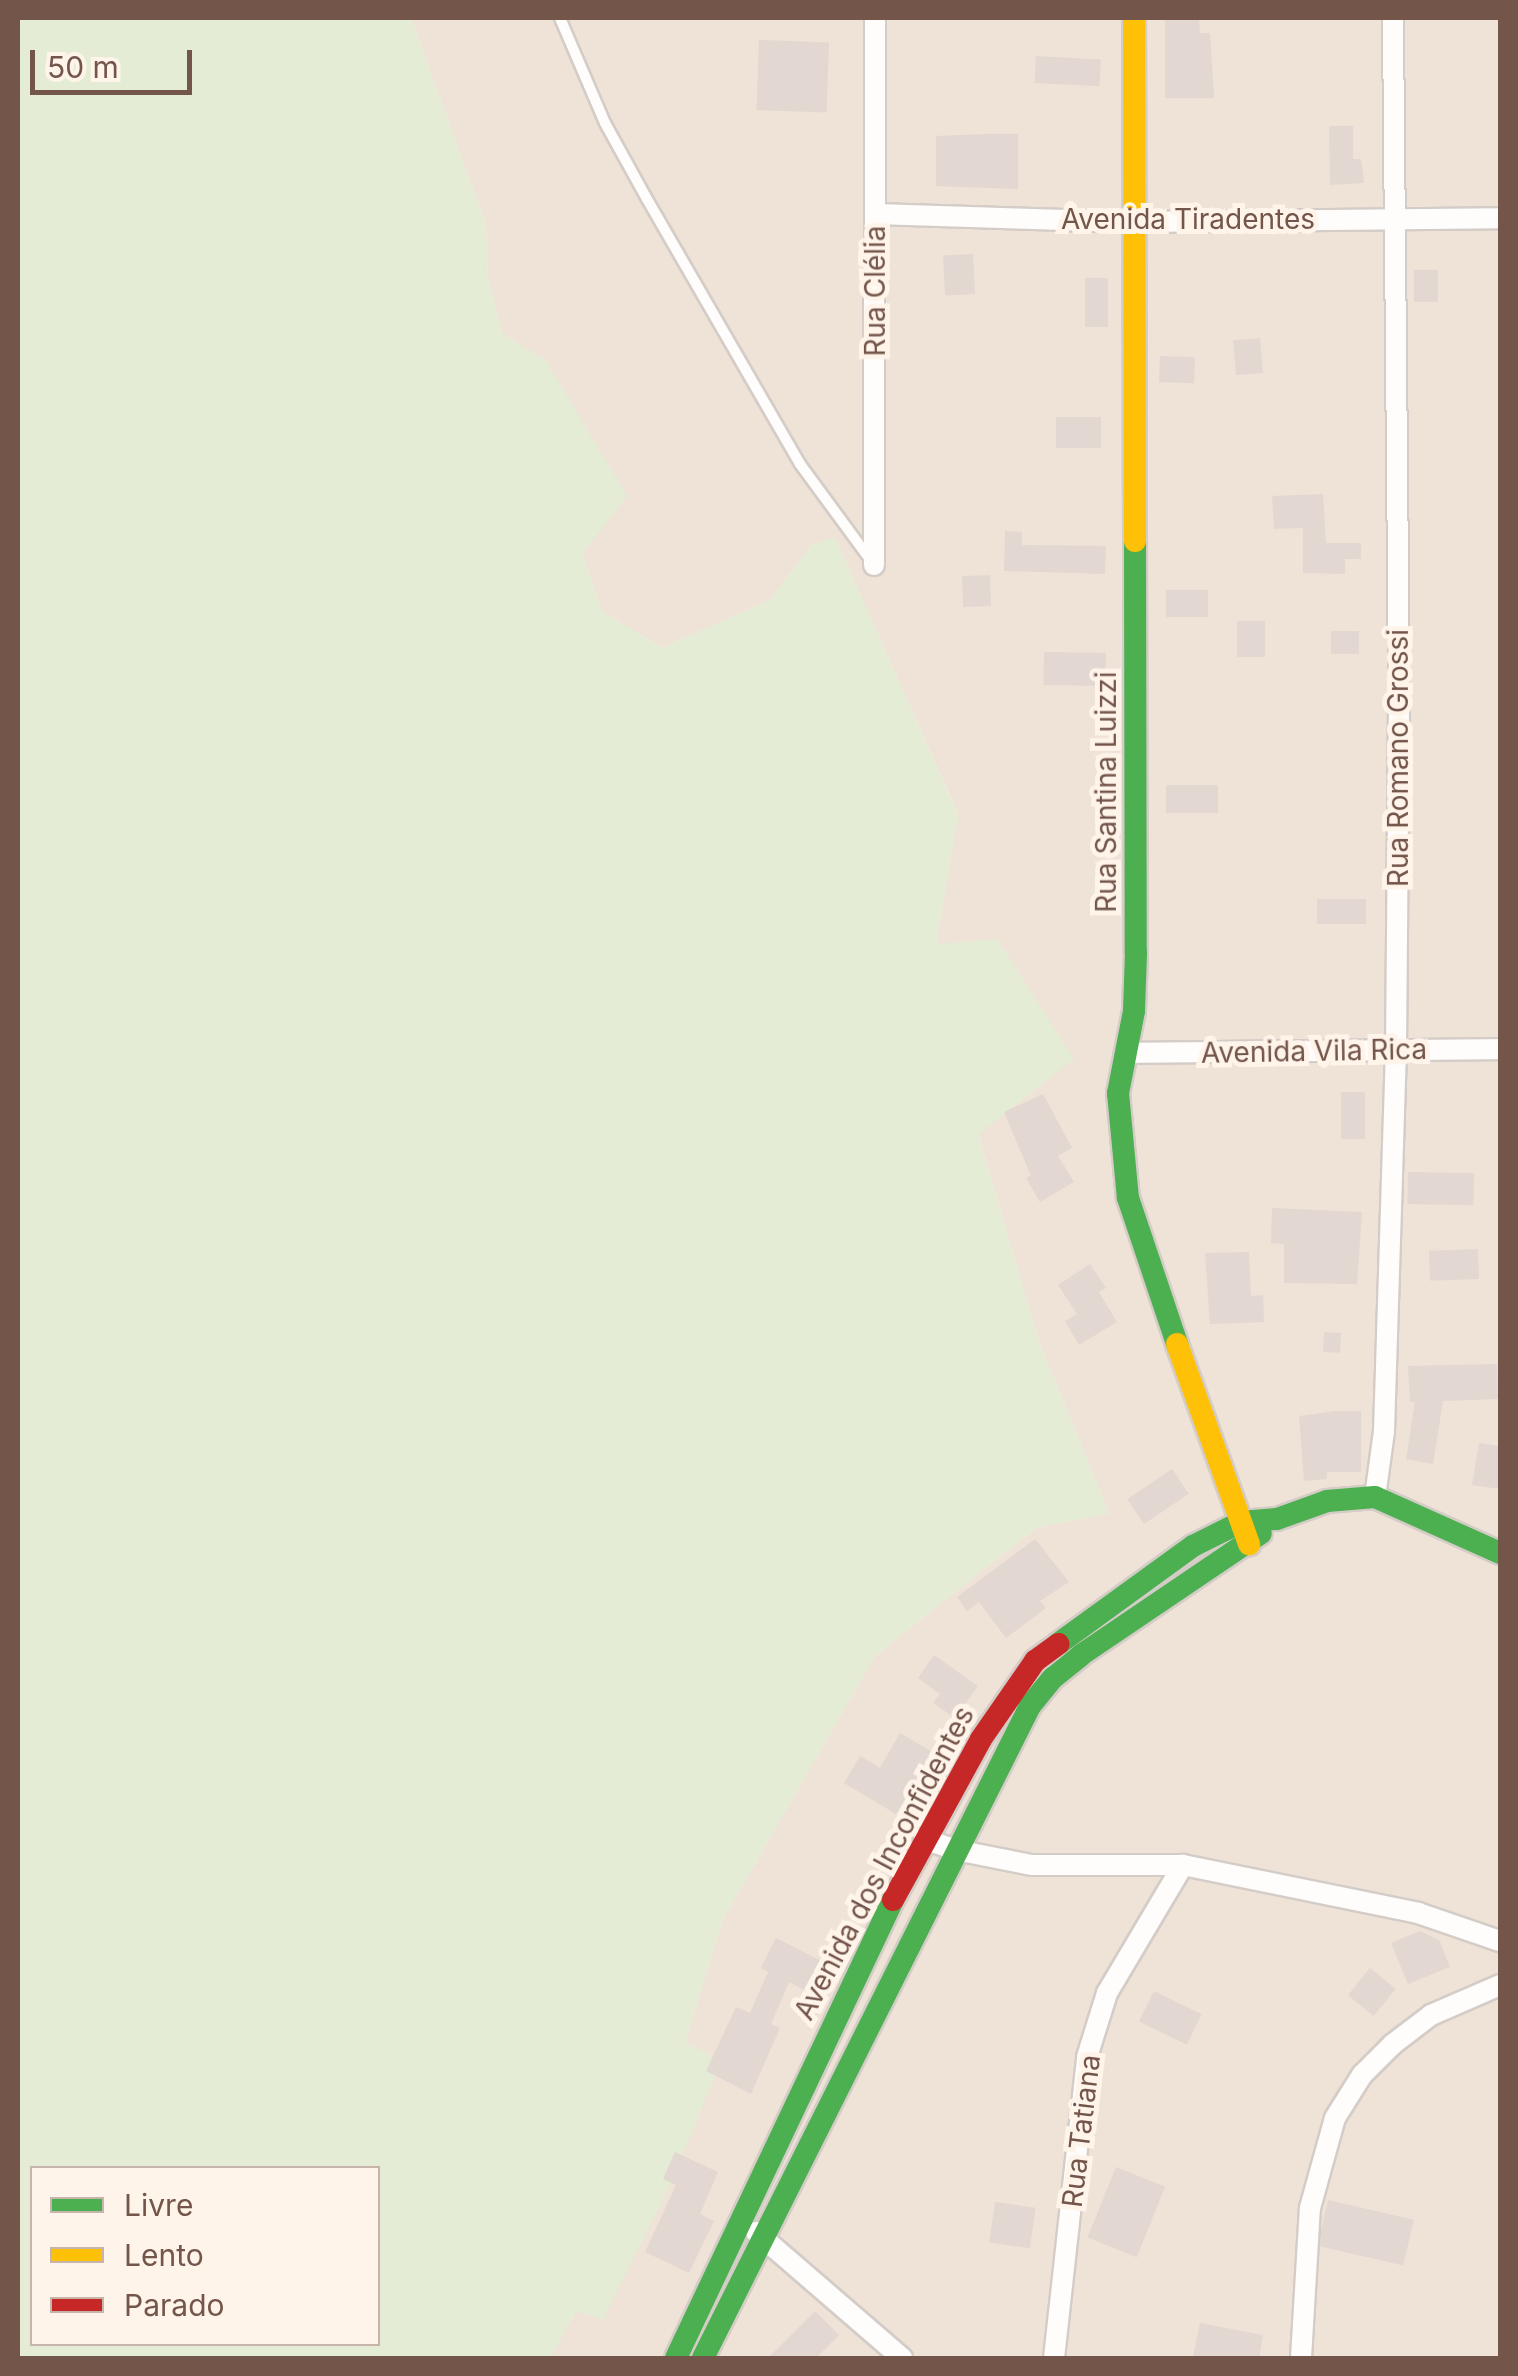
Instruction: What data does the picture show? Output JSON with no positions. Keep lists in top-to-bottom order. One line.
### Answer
{"streets":{"street":["Avenida Tiradentes","Rua Clélia","Rua Romano Grossi","Rua Santina Luizzi","Avenida Vila Rica","Avenida dos Inconfidentes","Rua Tatiana"]},"crossings":[["Avenida Tiradentes","Rua Clélia"],["Avenida Tiradentes","Rua Romano Grossi"],["Avenida Tiradentes","Rua Santina Luizzi"],["Rua Romano Grossi","Avenida Vila Rica"],["Rua Romano Grossi","Avenida dos Inconfidentes"],["Rua Santina Luizzi","Avenida Vila Rica"],["Rua Santina Luizzi","Avenida dos Inconfidentes"]],"legend":["Livre","Lento","Parado"],"scale_bar":"50 m"}
